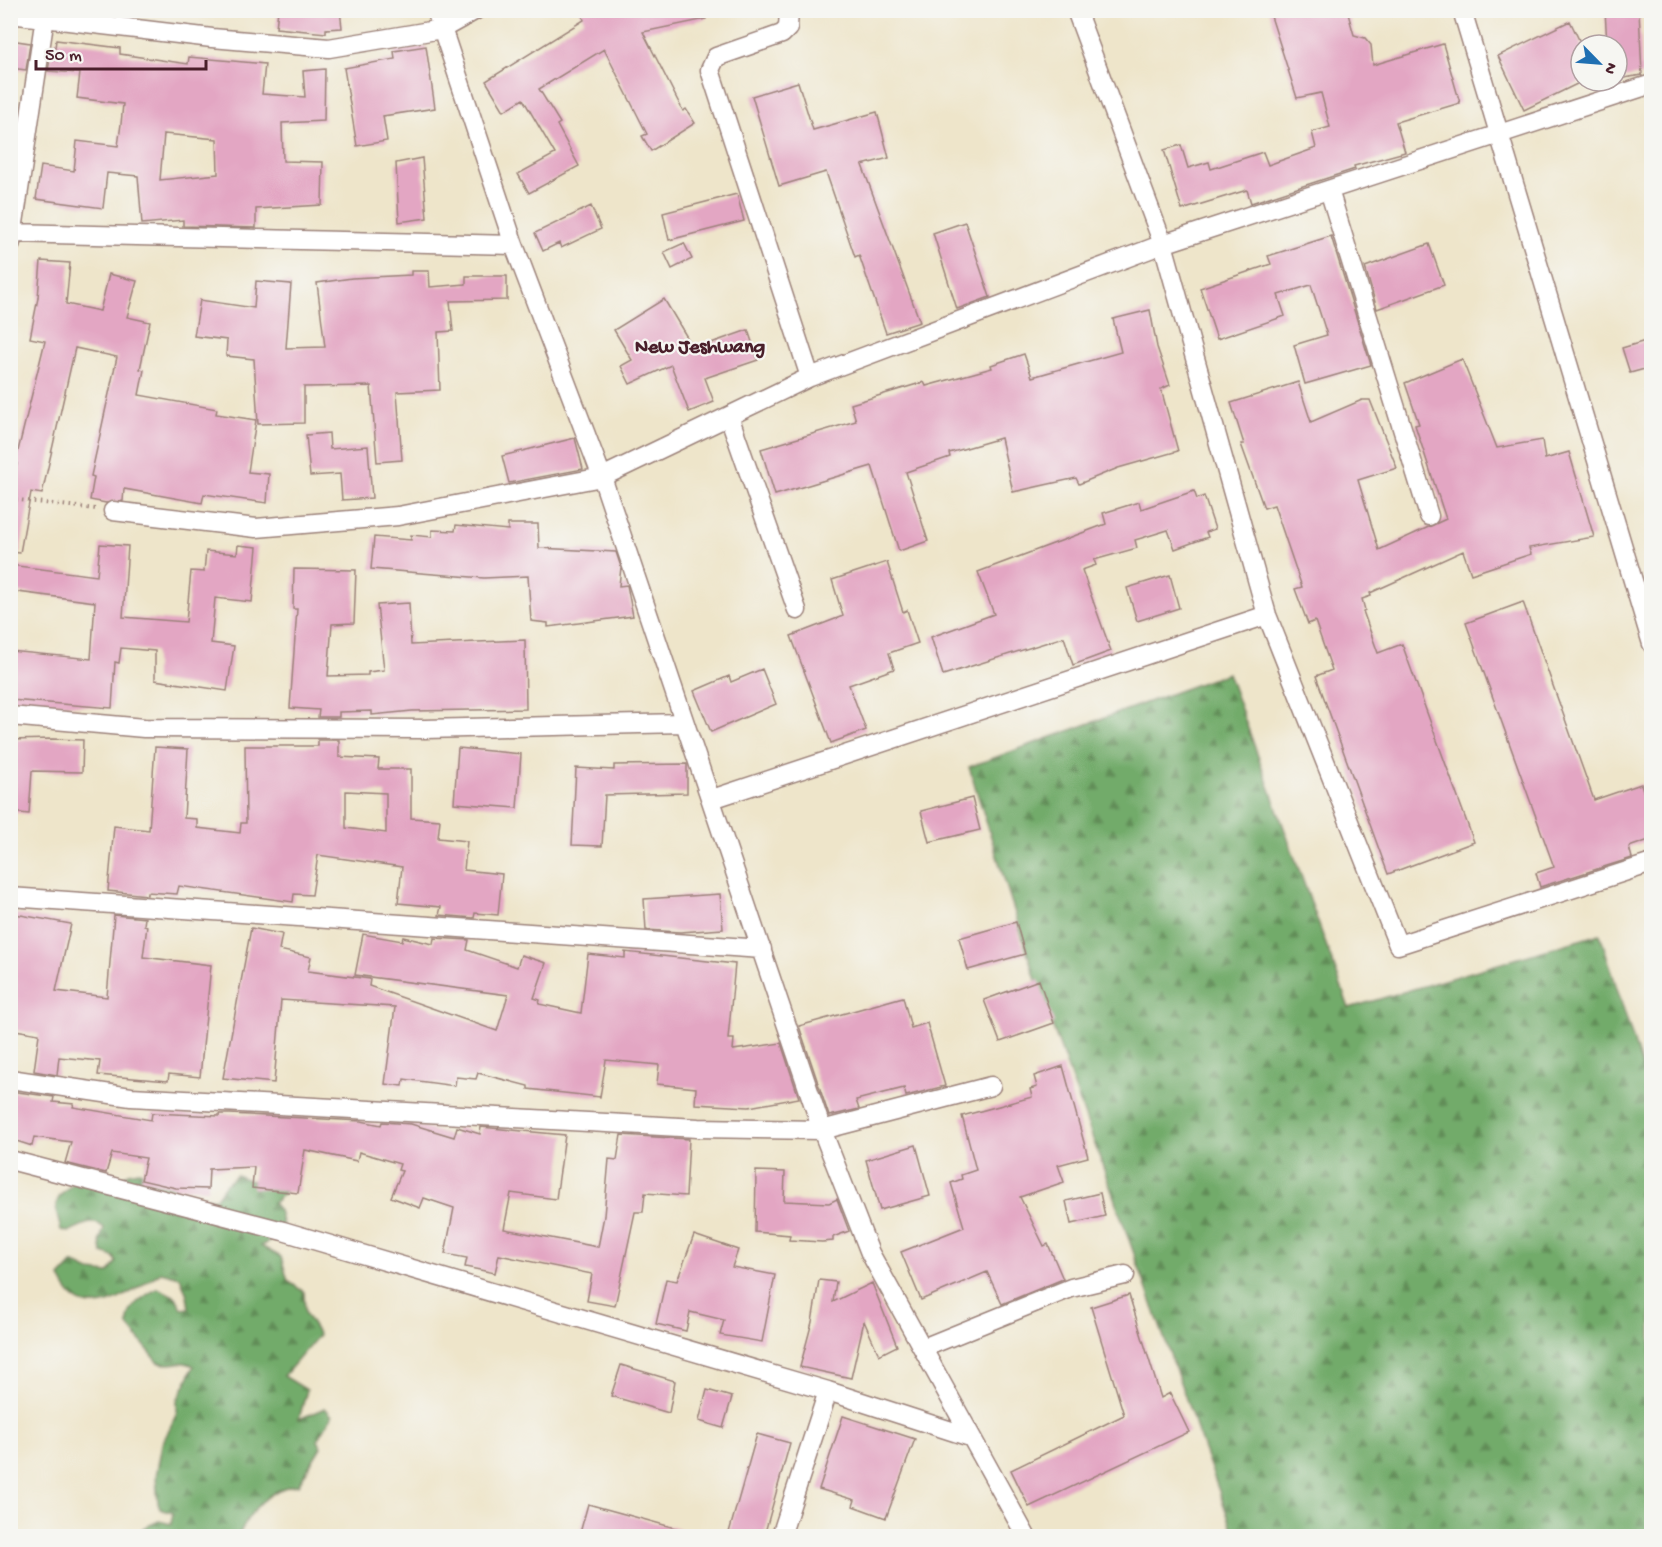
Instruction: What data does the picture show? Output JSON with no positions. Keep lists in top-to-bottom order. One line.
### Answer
{"districts":["New Jeshwang"],"scale_bar":"50 m","north":"bottom right"}
